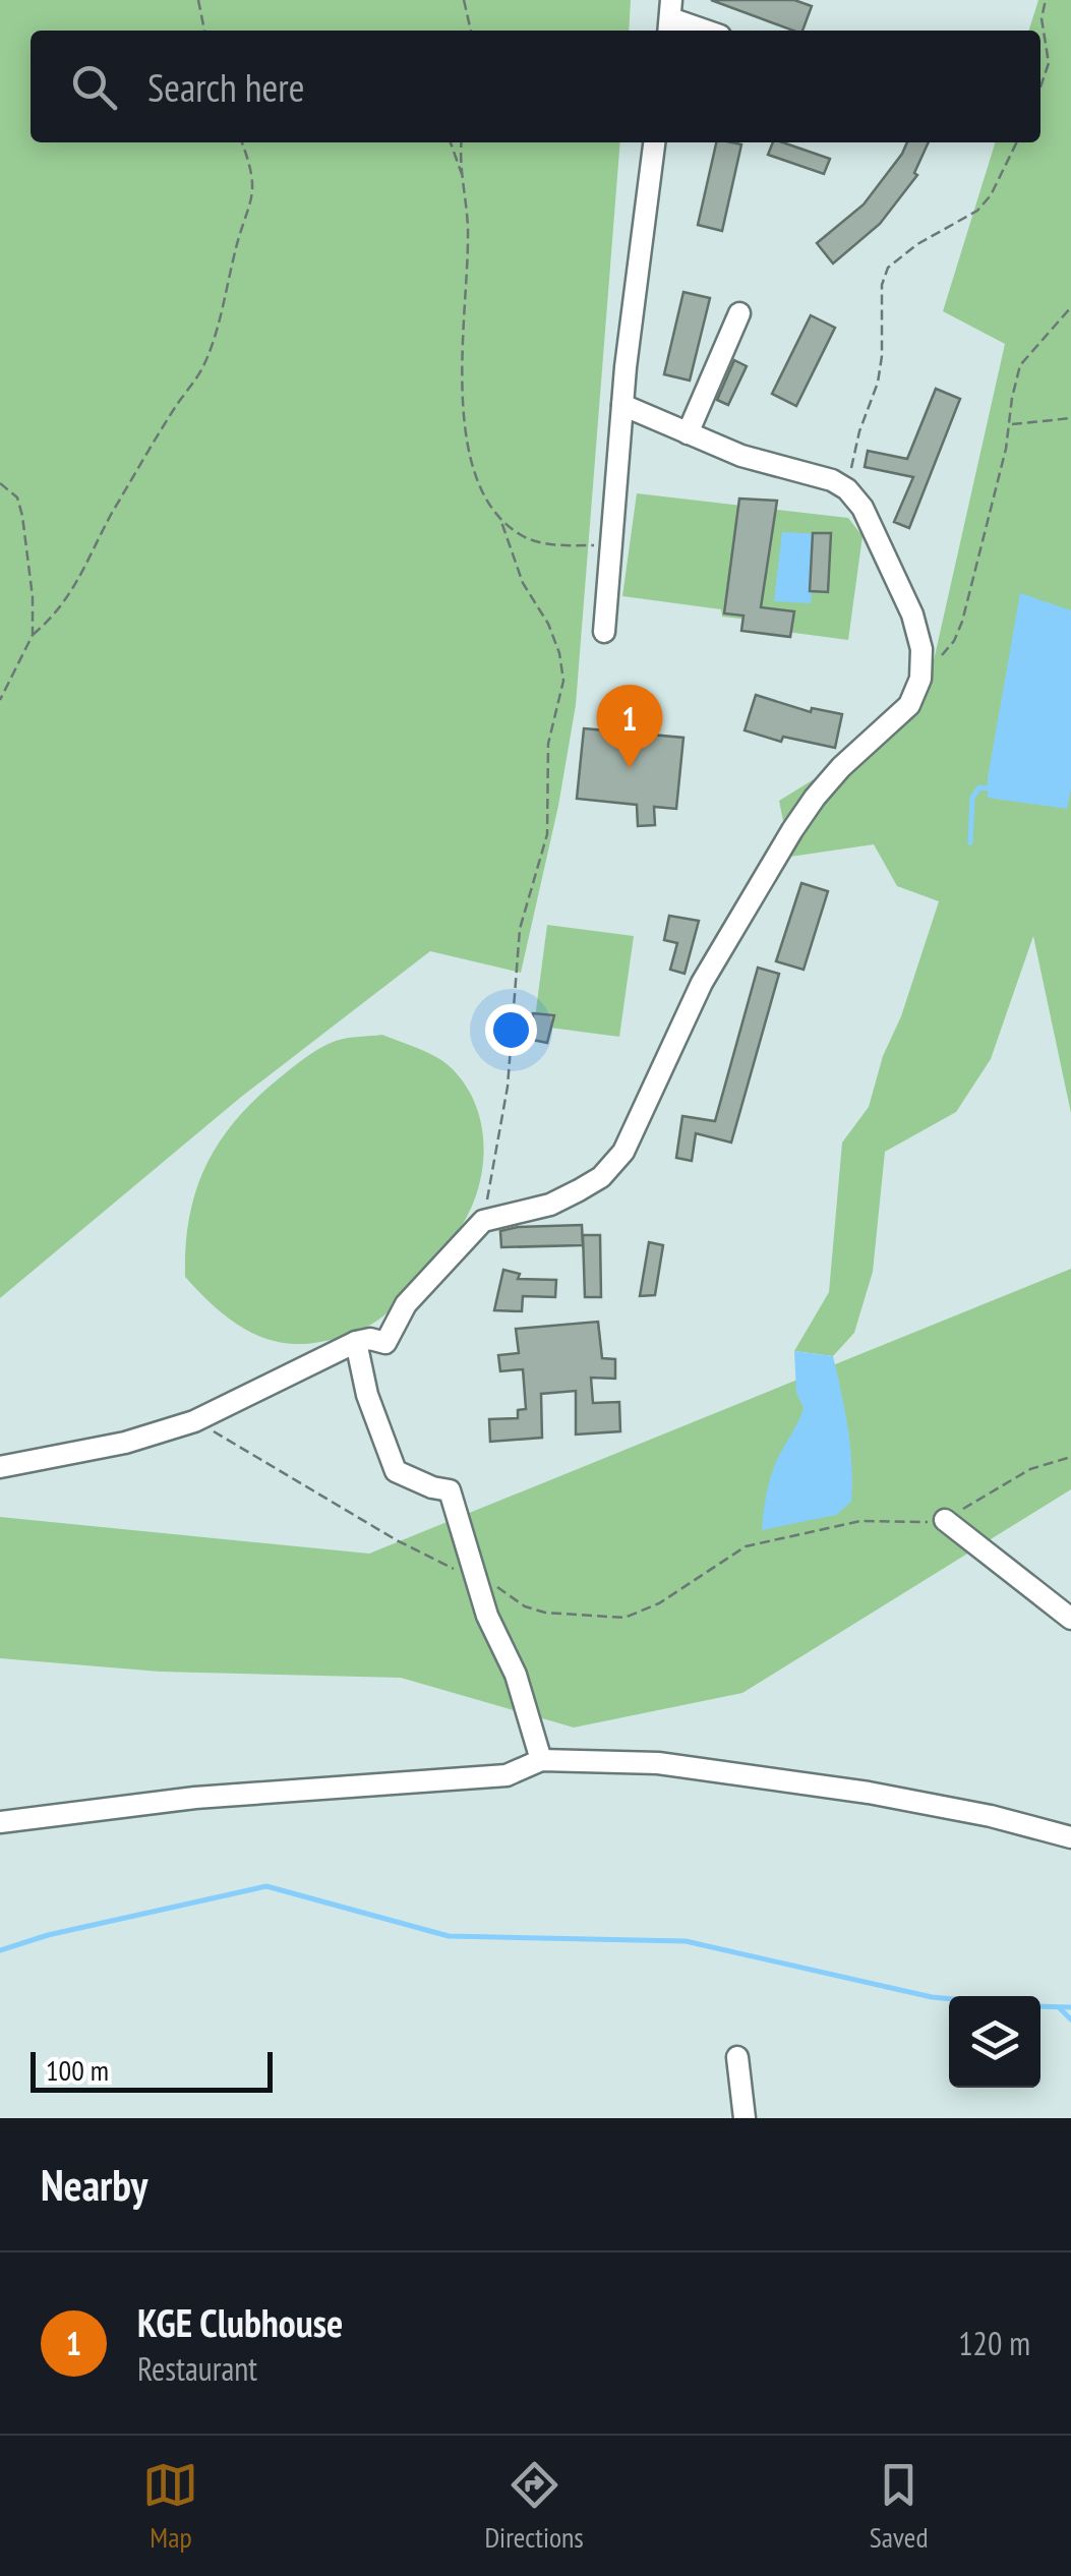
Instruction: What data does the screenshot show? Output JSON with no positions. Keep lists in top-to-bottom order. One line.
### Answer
{"scale_bar":"100 m","page":{"search":"Search here","pins":"1","scale":"100 m","heading":"Nearby","list":[{"mark":"1","name":"KGE Clubhouse","note":"Restaurant","value":"120 m"}],"nav":["Map","Directions","Saved"]}}
